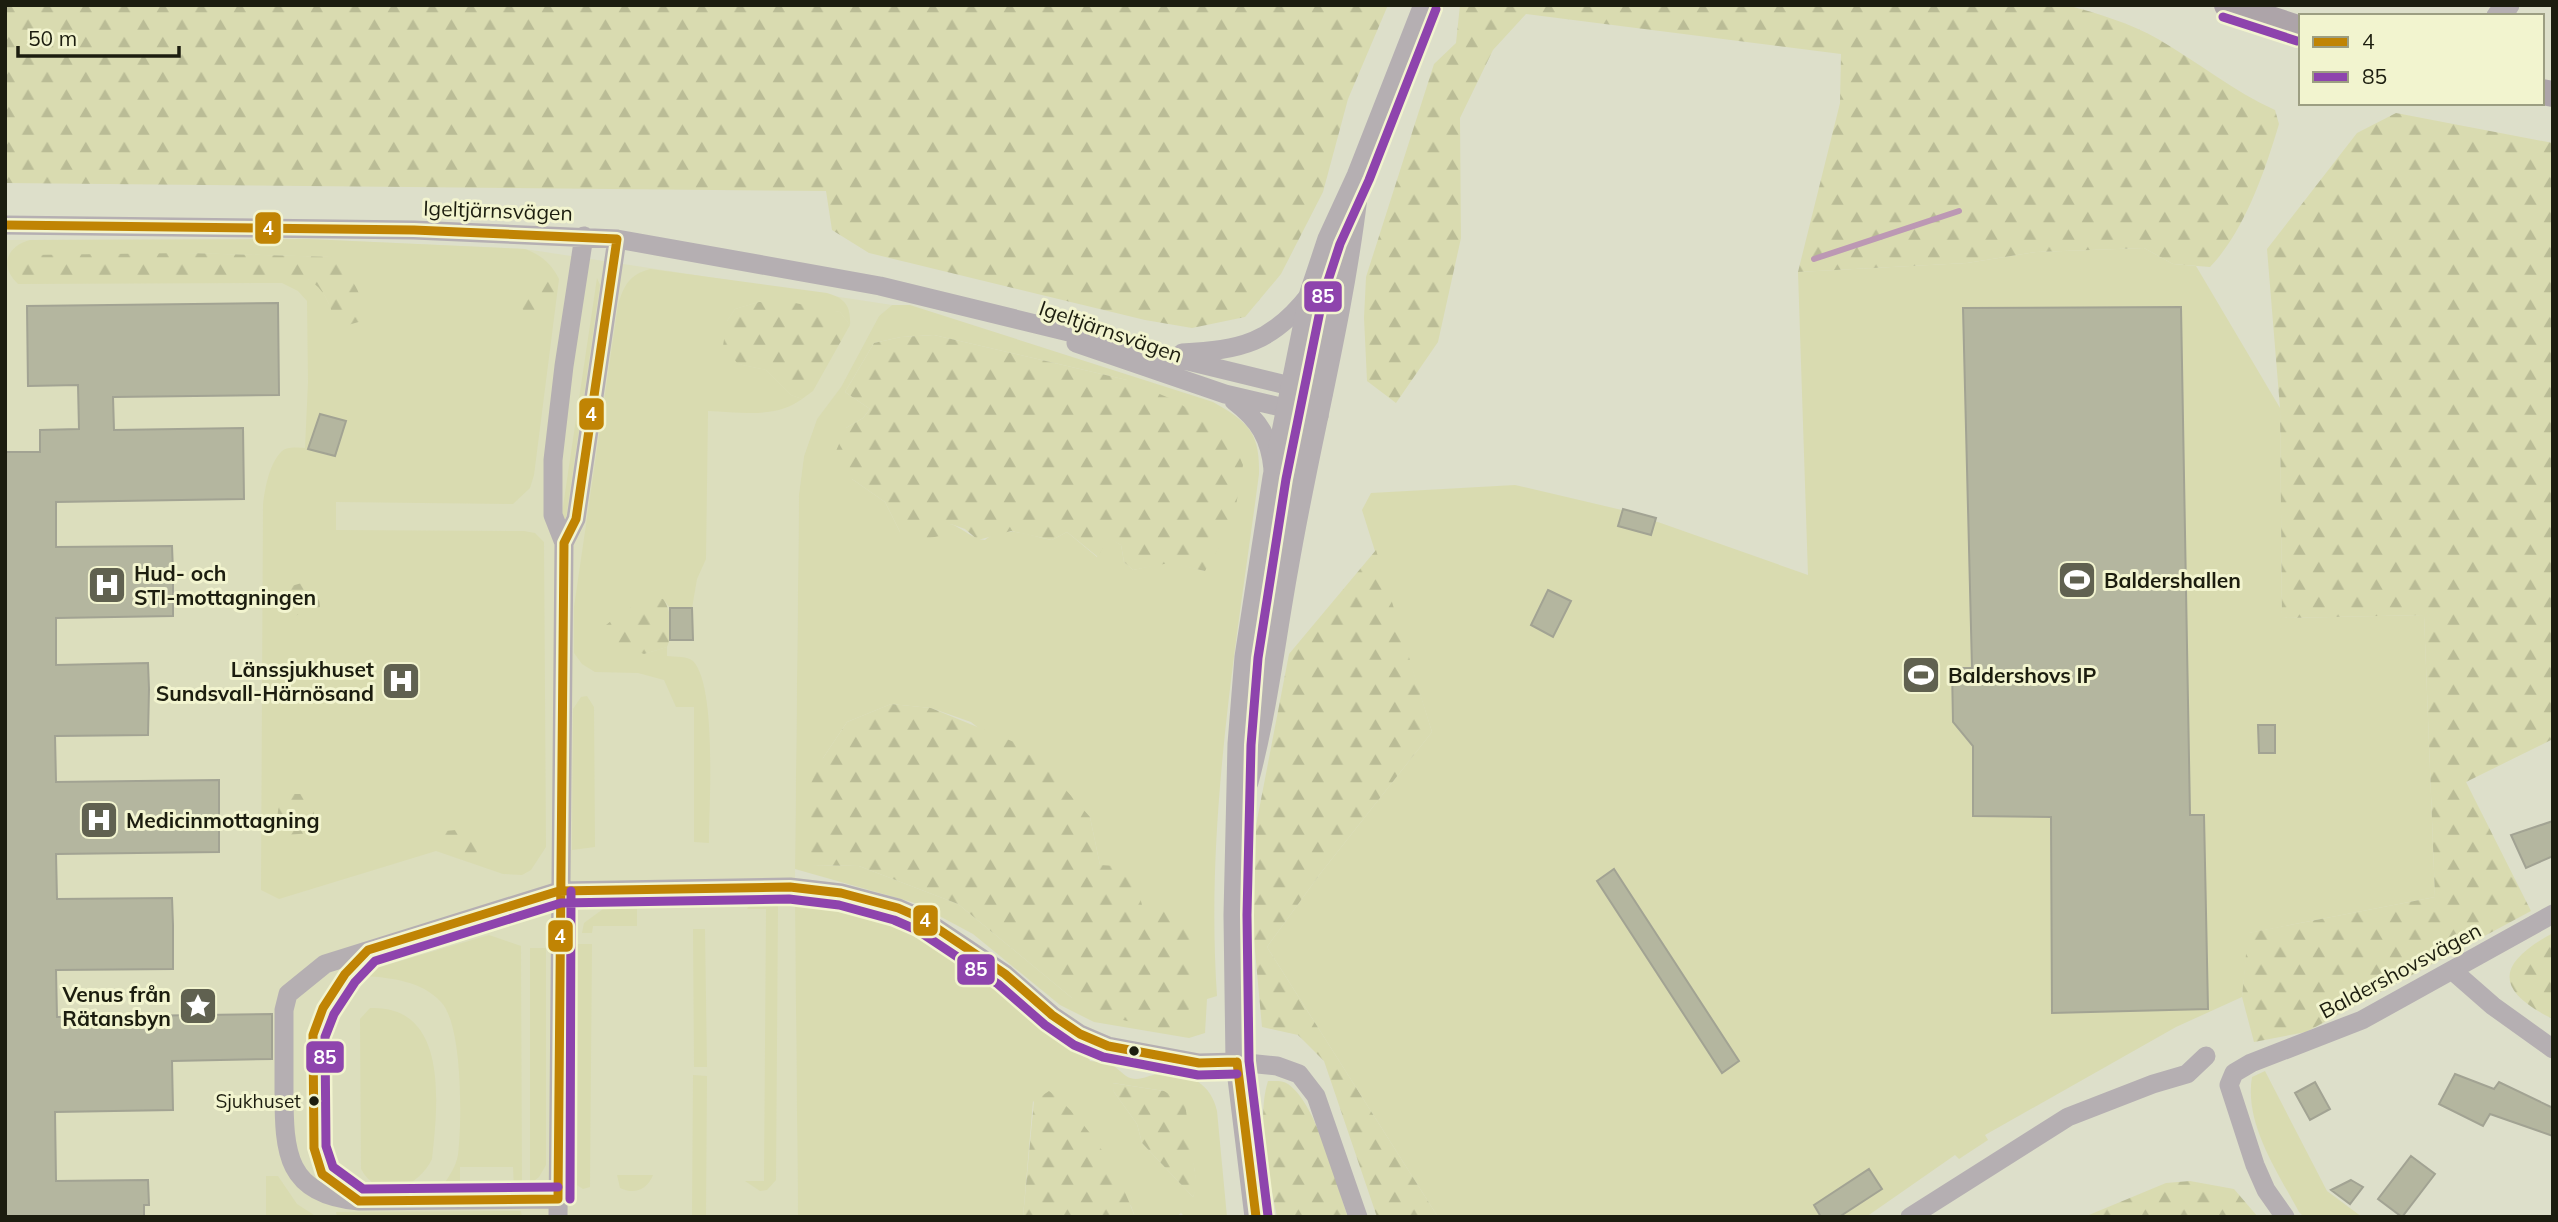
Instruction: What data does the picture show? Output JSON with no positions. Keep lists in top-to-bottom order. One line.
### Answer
{"streets":{"street":["Igeltjärnsvägen","Baldershovsvägen"]},"places":{"sports":["Baldershallen","Baldershovs IP"],"hospital":["Hud- och STI-mottagningen","Länssjukhuset Sundsvall-Härnösand","Medicinmottagning"],"place":["Venus från Rätansbyn"],"other":["Sjukhuset"]},"lines":["transit line 85","transit line 4"],"legend":["4","85"],"scale_bar":"50 m"}
